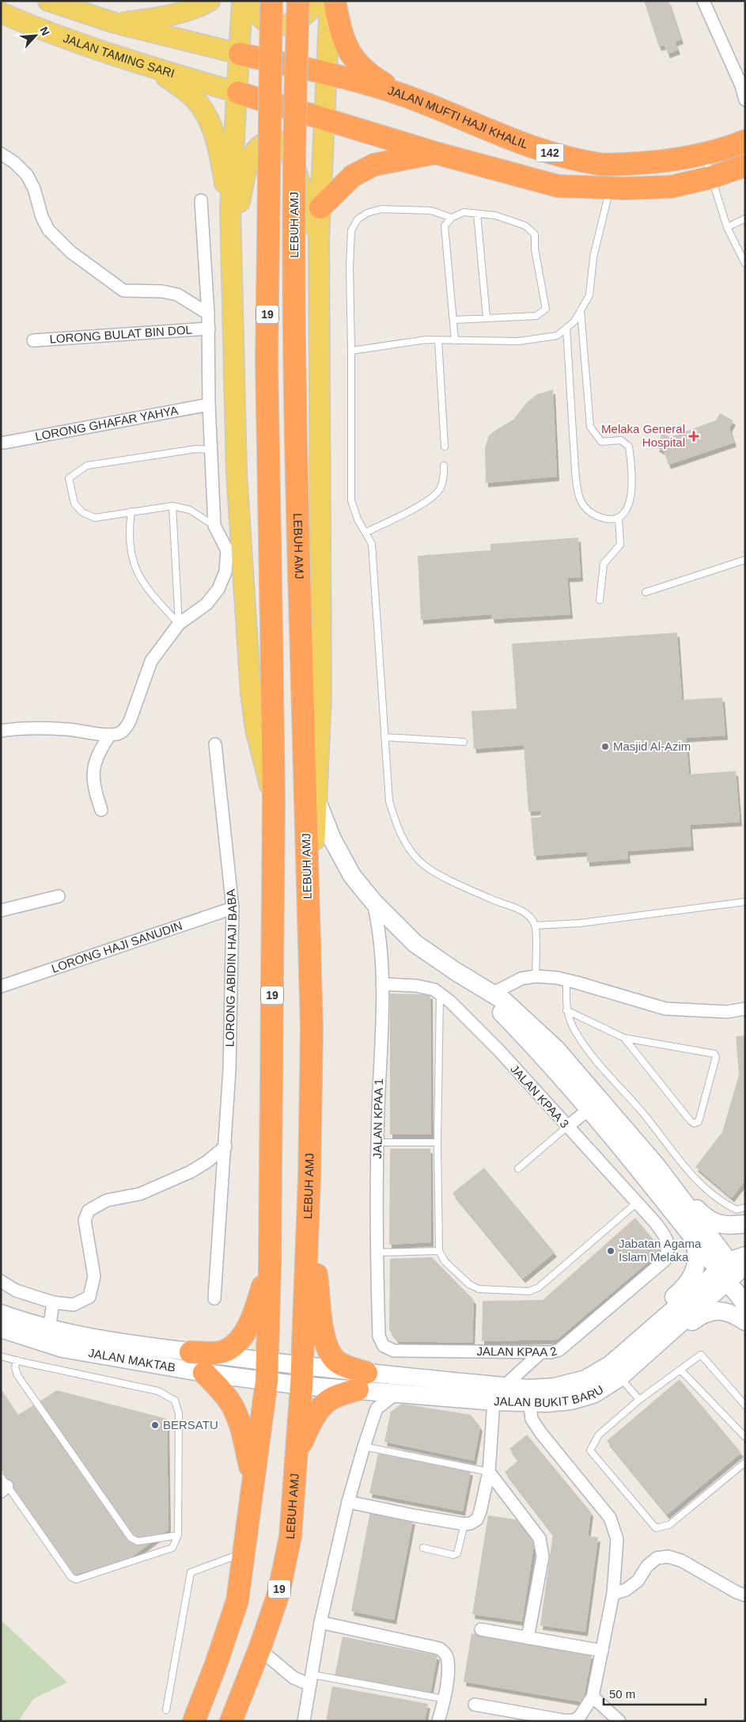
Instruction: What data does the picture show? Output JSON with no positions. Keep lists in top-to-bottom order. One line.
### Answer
{"streets":{"highway":["JALAN MUFTI HAJI KHALIL","142","LEBUH AMJ","19"],"main road":["JALAN TAMING SARI","JALAN MAKTAB","JALAN BUKIT BARU"],"street":["LORONG BULAT BIN DOL","LORONG GHAFAR YAHYA","LORONG HAJI SANUDIN","LORONG ABIDIN HAJI BABA","JALAN KPAA 3","JALAN KPAA 1","JALAN KPAA 2"]},"crossings":[["JALAN TAMING SARI","142"],["LEBUH AMJ","JALAN BUKIT BARU"],["19","JALAN MAKTAB"],["19","JALAN BUKIT BARU"],["LORONG HAJI SANUDIN","LORONG ABIDIN HAJI BABA"],["JALAN KPAA 3","JALAN KPAA 1"],["JALAN KPAA 3","JALAN KPAA 2"],["JALAN KPAA 1","JALAN KPAA 2"],["JALAN MAKTAB","JALAN BUKIT BARU"]],"places":{"health":["Melaka General Hospital"],"other":["Masjid Al-Azim","Jabatan Agama Islam Melaka","BERSATU"]},"scale_bar":"50 m","north":"top right"}
